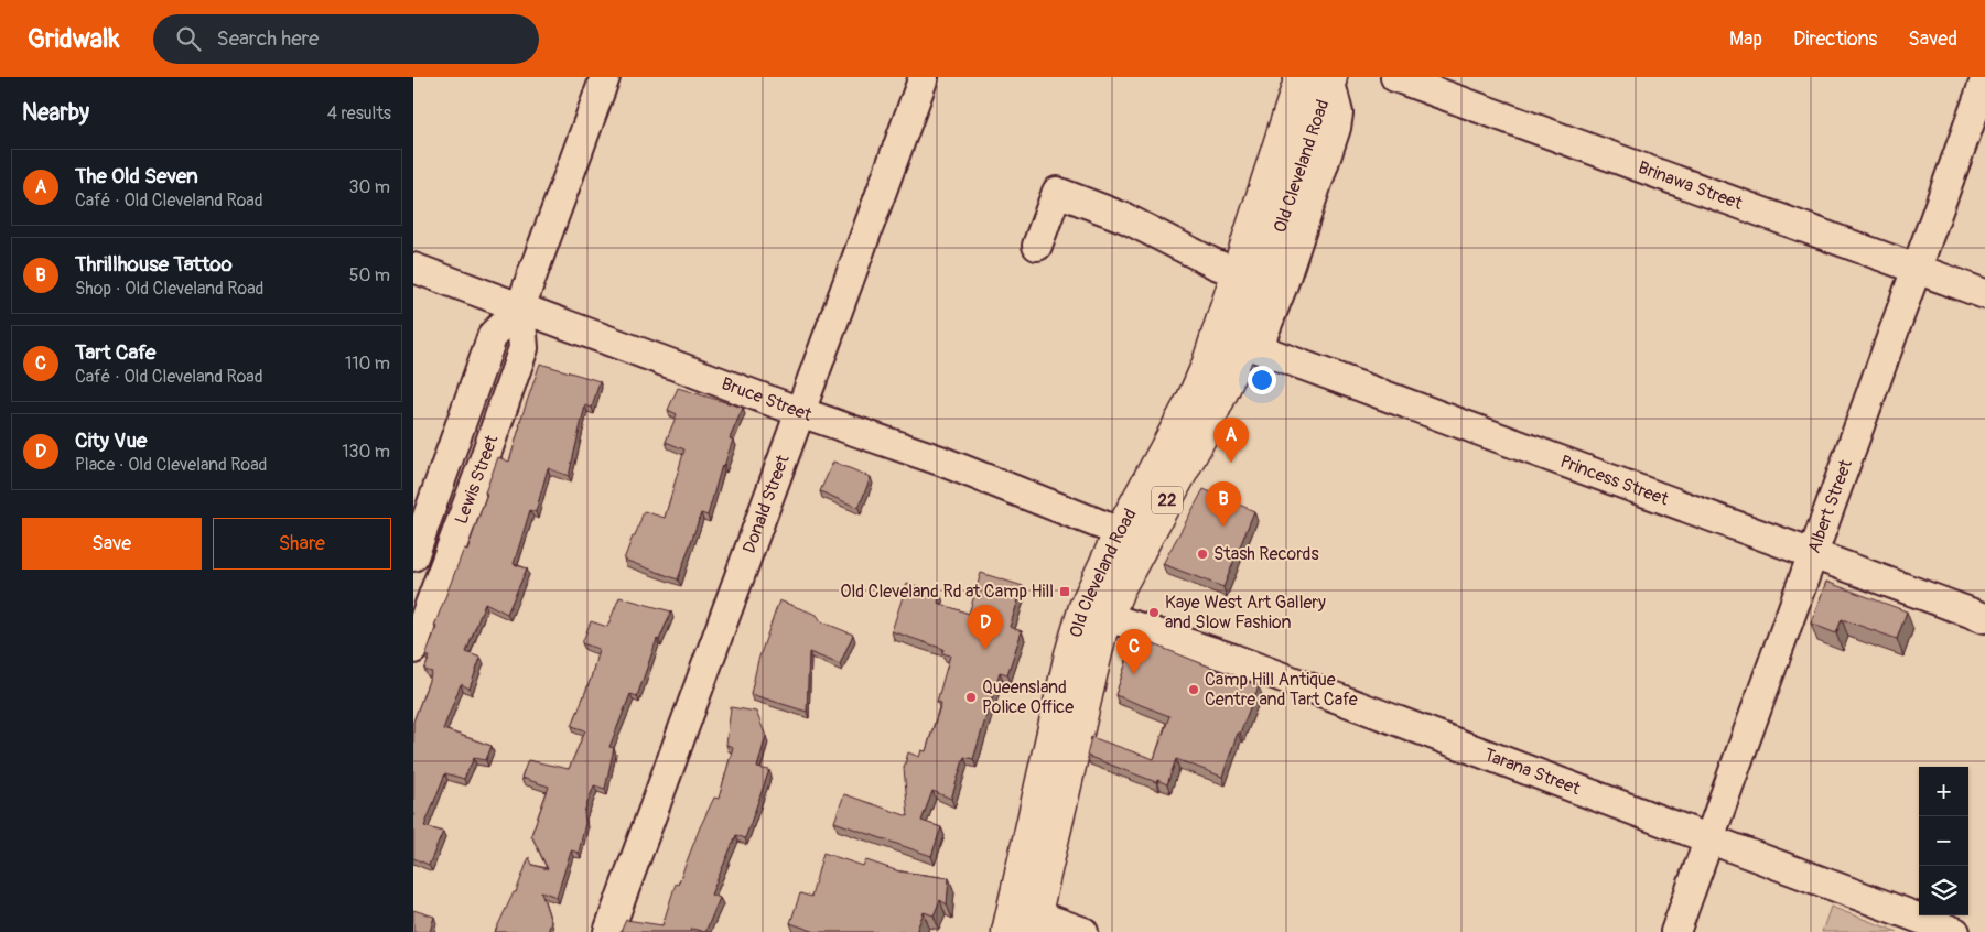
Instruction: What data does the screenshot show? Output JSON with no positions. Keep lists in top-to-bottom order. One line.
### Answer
{"streets":{"highway":["Old Cleveland Road","22"],"street":["Brinawa Street","Bruce Street","Lewis Street","Princess Street","Donald Street","Albert Street","Tarana Street"]},"crossings":[["Old Cleveland Road","Bruce Street"],["Old Cleveland Road","Princess Street"],["Old Cleveland Road","Tarana Street"],["Brinawa Street","Albert Street"],["Bruce Street","Lewis Street"],["Bruce Street","Donald Street"],["Princess Street","Albert Street"],["Albert Street","Tarana Street"]],"places":{"other":["Stash Records","Kaye West Art Gallery and Slow Fashion","Camp Hill Antique Centre and Tart Cafe","Queensland Police Office"],"transit":["Old Cleveland Rd at Camp Hill"]},"page":{"header":"Gridwalk","search":"Search here","nav":["Map","Directions","Saved"],"heading":["Nearby","4 results"],"list":[{"mark":"A","name":"The Old Seven","note":"Café · Old Cleveland Road","value":"30 m"},{"mark":"B","name":"Thrillhouse Tattoo","note":"Shop · Old Cleveland Road","value":"50 m"},{"mark":"C","name":"Tart Cafe","note":"Café · Old Cleveland Road","value":"110 m"},{"mark":"D","name":"City Vue","note":"Place · Old Cleveland Road","value":"130 m"}],"pins":["A","B","D","C"],"buttons":["Save","Share"],"map_buttons":["+","−"]}}
